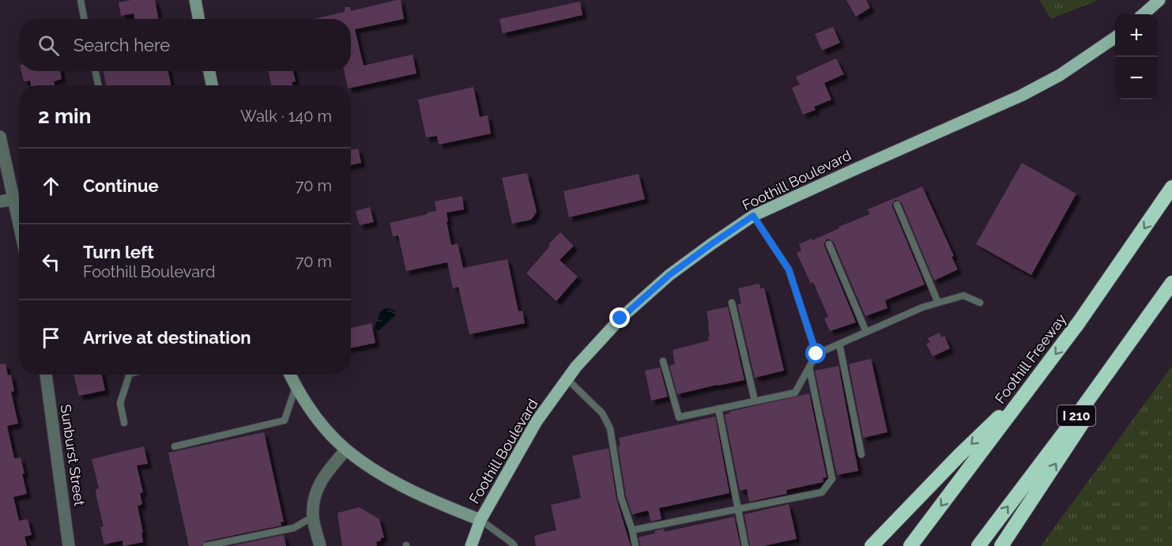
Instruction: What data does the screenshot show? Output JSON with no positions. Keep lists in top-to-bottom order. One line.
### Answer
{"streets":{"highway":["Foothill Freeway","I 210"],"main road":["Foothill Boulevard"],"street":["Sunburst Street"]},"page":{"map_buttons":["+","−"],"search":"Search here","heading":["2 min","Walk · 140 m"],"list":[["Continue","70 m"],["Turn left","Foothill Boulevard","70 m"],"Arrive at destination"]}}
